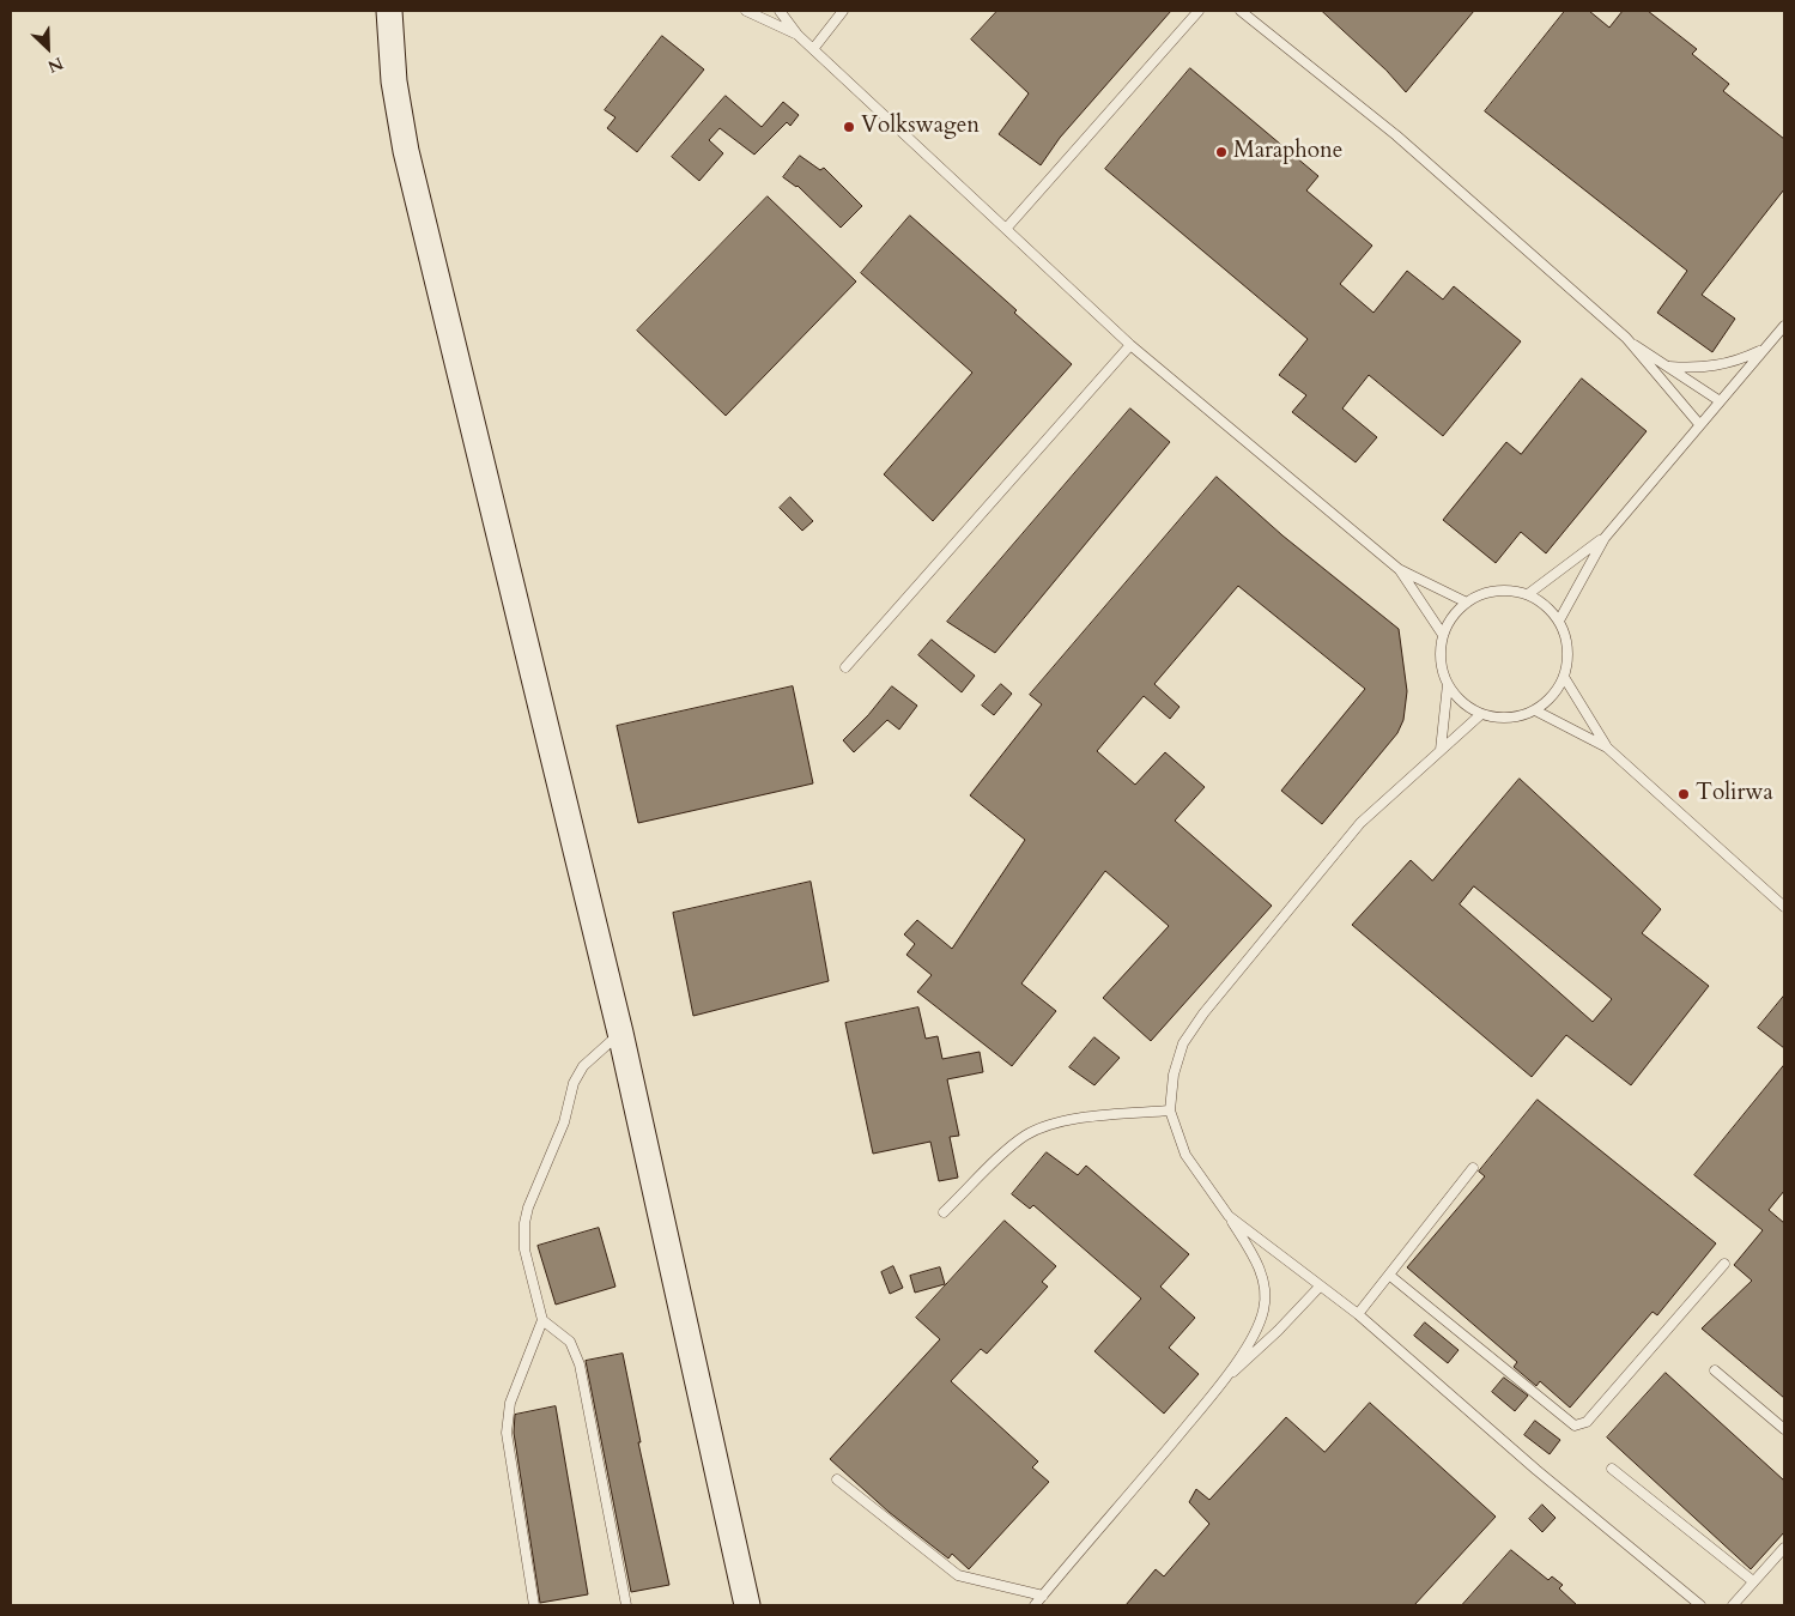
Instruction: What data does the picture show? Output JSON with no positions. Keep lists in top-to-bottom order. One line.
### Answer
{"places":["Volkswagen","Maraphone","Tolirwa"],"north":"bottom right"}
